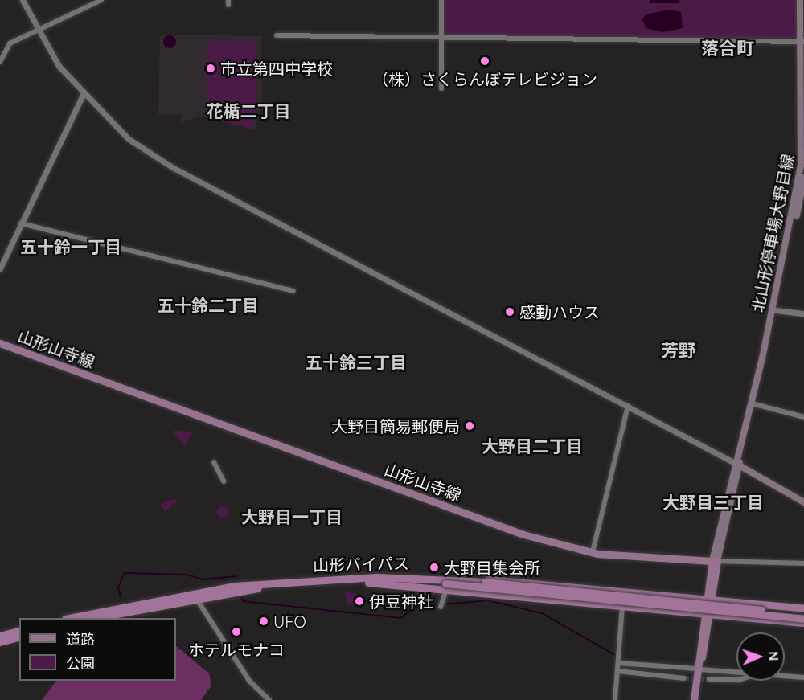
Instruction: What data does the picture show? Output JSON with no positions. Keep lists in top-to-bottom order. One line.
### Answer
{"streets":{"highway":["山形バイパス"],"main road":["北山形停車場大野目線","山形山寺線"]},"districts":["落合町","花楯二丁目","五十鈴一丁目","五十鈴二丁目","芳野","五十鈴三丁目","大野目二丁目","大野目三丁目","大野目一丁目"],"places":["（株）さくらんぼテレビジョン","市立第四中学校","感動ハウス","大野目簡易郵便局","大野目集会所","伊豆神社","UFO","ホテルモナコ"],"legend":["道路","公園"],"north":"right"}
